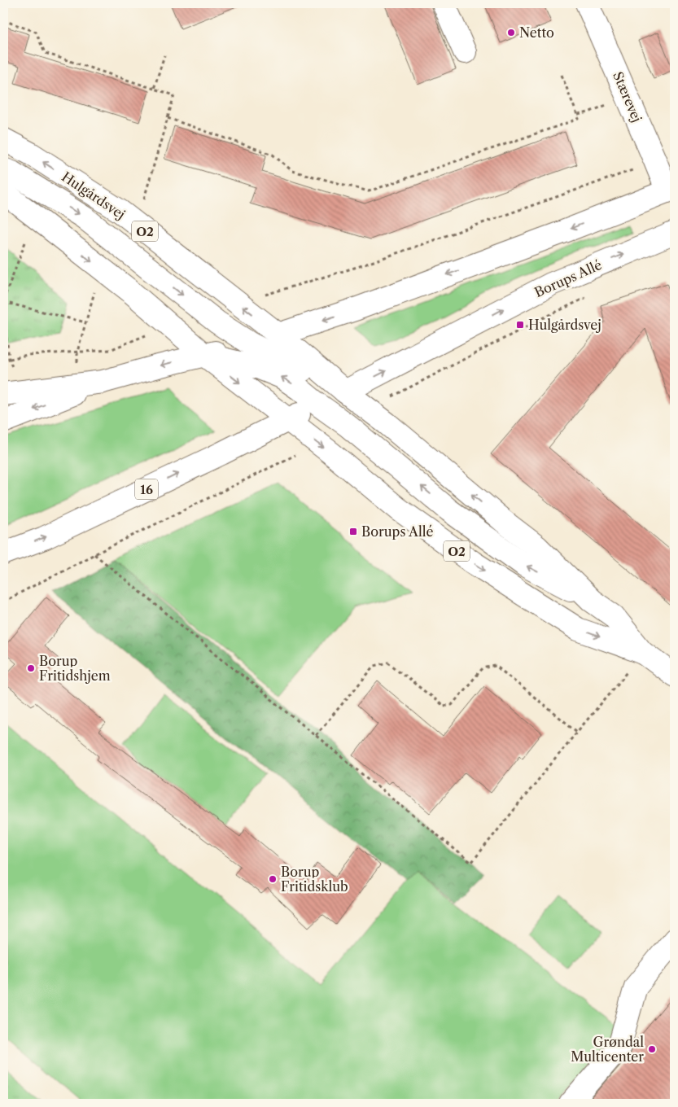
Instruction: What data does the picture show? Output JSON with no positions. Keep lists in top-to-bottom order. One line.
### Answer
{"streets":{"main road":["Stærevej","Hulgårdsvej","O2","Borups Allé","16"]},"crossings":[["Hulgårdsvej","Borups Allé"]],"places":{"other":["Netto","Borup Fritidshjem","Borup Fritidsklub","Grøndal Multicenter"],"transit":["Hulgårdsvej","Borups Allé"]}}
